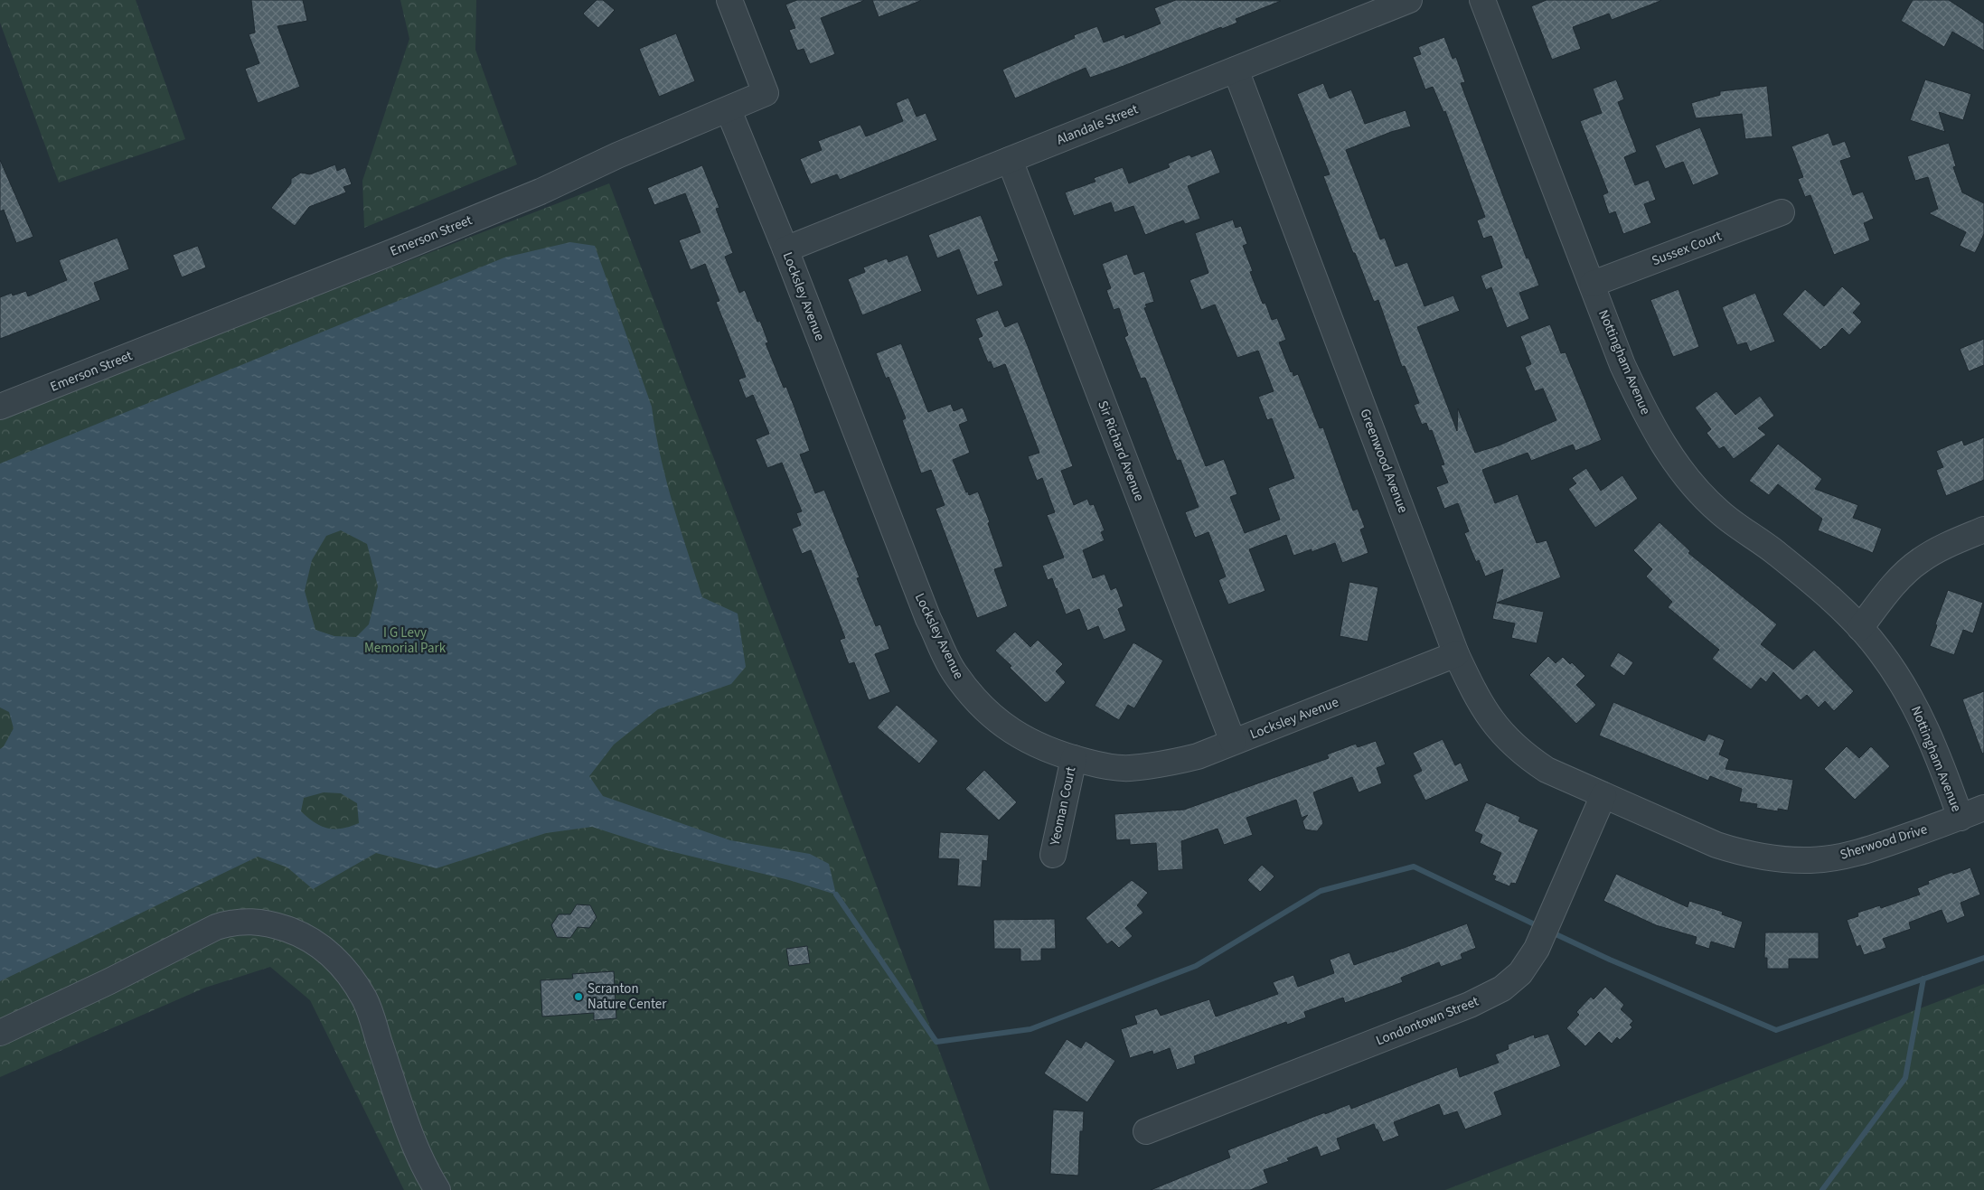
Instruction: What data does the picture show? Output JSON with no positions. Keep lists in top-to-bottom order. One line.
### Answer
{"streets":{"street":["Alandale Street","Emerson Street","Sussex Court","Locksley Avenue","Nottingham Avenue","Sir Richard Avenue","Greenwood Avenue","Yeoman Court","Sherwood Drive","Londontown Street"]},"crossings":[["Alandale Street","Locksley Avenue"],["Alandale Street","Sir Richard Avenue"],["Alandale Street","Greenwood Avenue"],["Emerson Street","Locksley Avenue"],["Sussex Court","Nottingham Avenue"],["Locksley Avenue","Sir Richard Avenue"],["Locksley Avenue","Greenwood Avenue"],["Locksley Avenue","Yeoman Court"],["Nottingham Avenue","Sherwood Drive"],["Greenwood Avenue","Sherwood Drive"],["Greenwood Avenue","Londontown Street"],["Sherwood Drive","Londontown Street"]],"parks":["I G Levy Memorial Park"],"places":["Scranton Nature Center"]}
